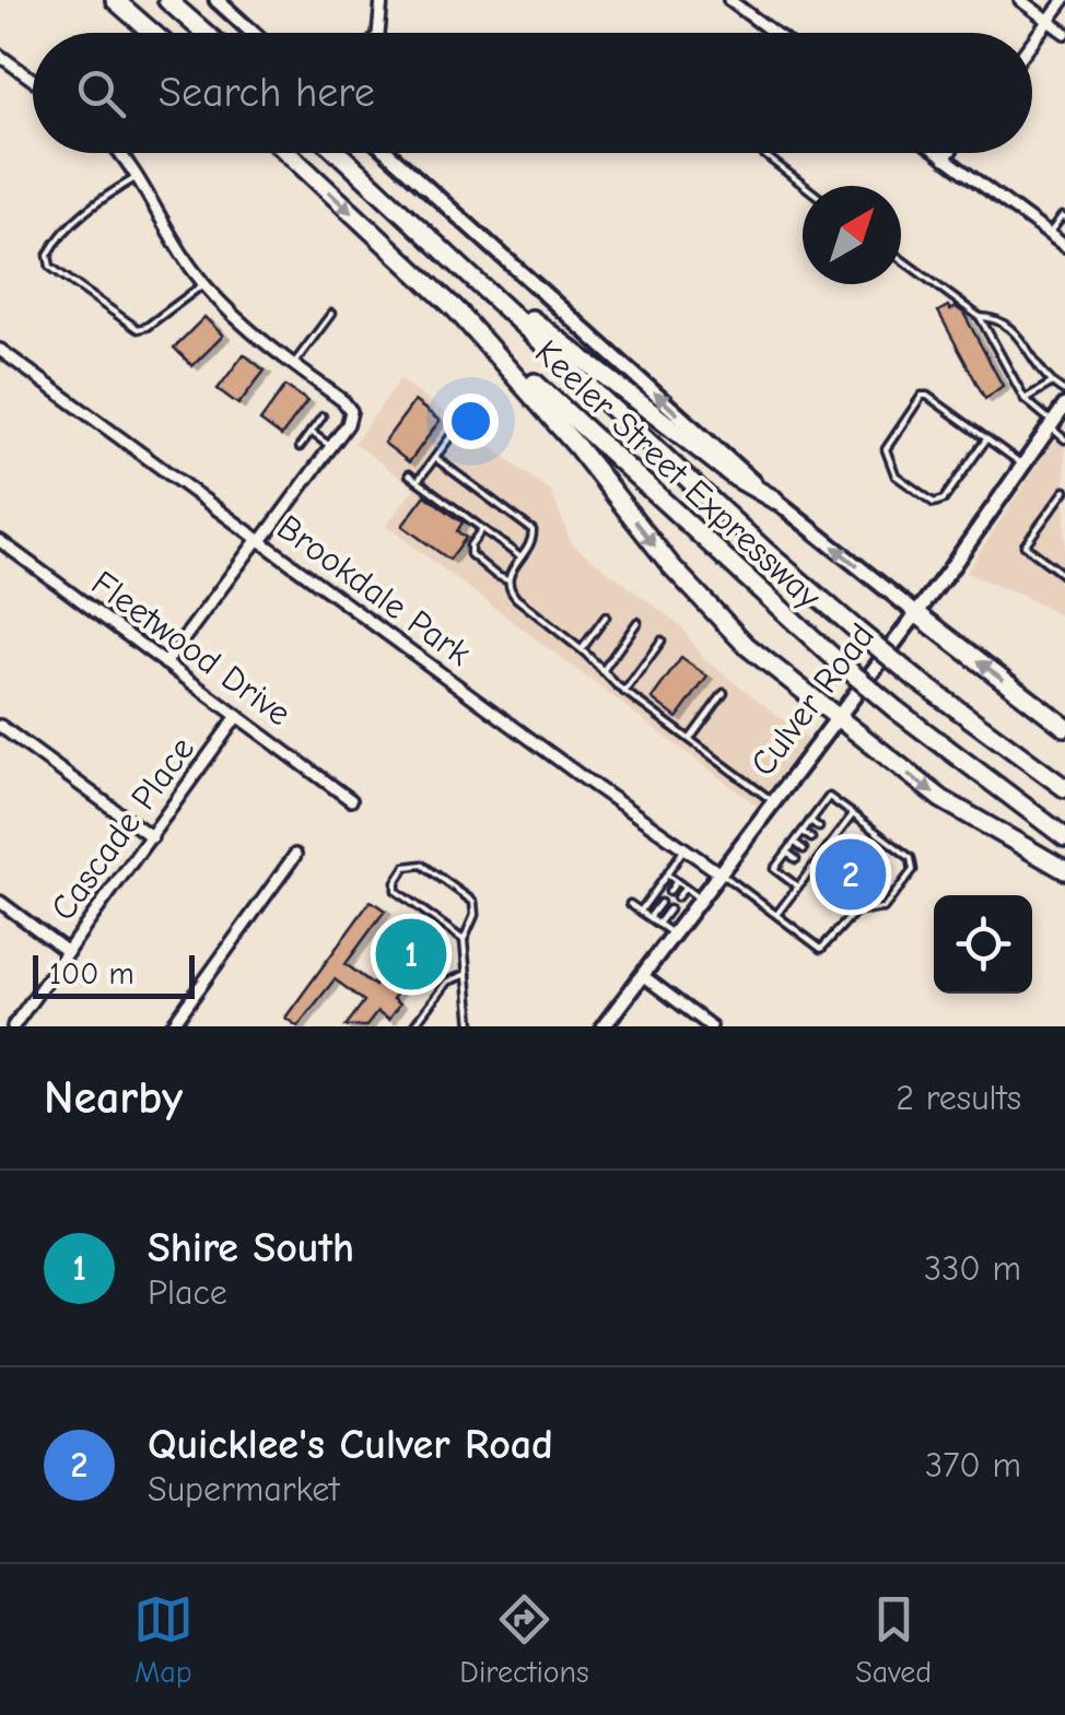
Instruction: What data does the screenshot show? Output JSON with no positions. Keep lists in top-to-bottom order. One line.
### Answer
{"streets":{"highway":["Keeler Street Expressway"],"main road":["Culver Road"],"street":["Brookdale Park","Fleetwood Drive","Cascade Place"]},"crossings":[["Brookdale Park","Culver Road"],["Fleetwood Drive","Cascade Place"]],"scale_bar":"100 m","north":"top right","page":{"search":"Search here","pins":["2","1"],"scale":"100 m","heading":["Nearby","2 results"],"list":[{"mark":"1","name":"Shire South","note":"Place","value":"330 m"},{"mark":"2","name":"Quicklee's Culver Road","note":"Supermarket","value":"370 m"}],"nav":["Map","Directions","Saved"]}}
